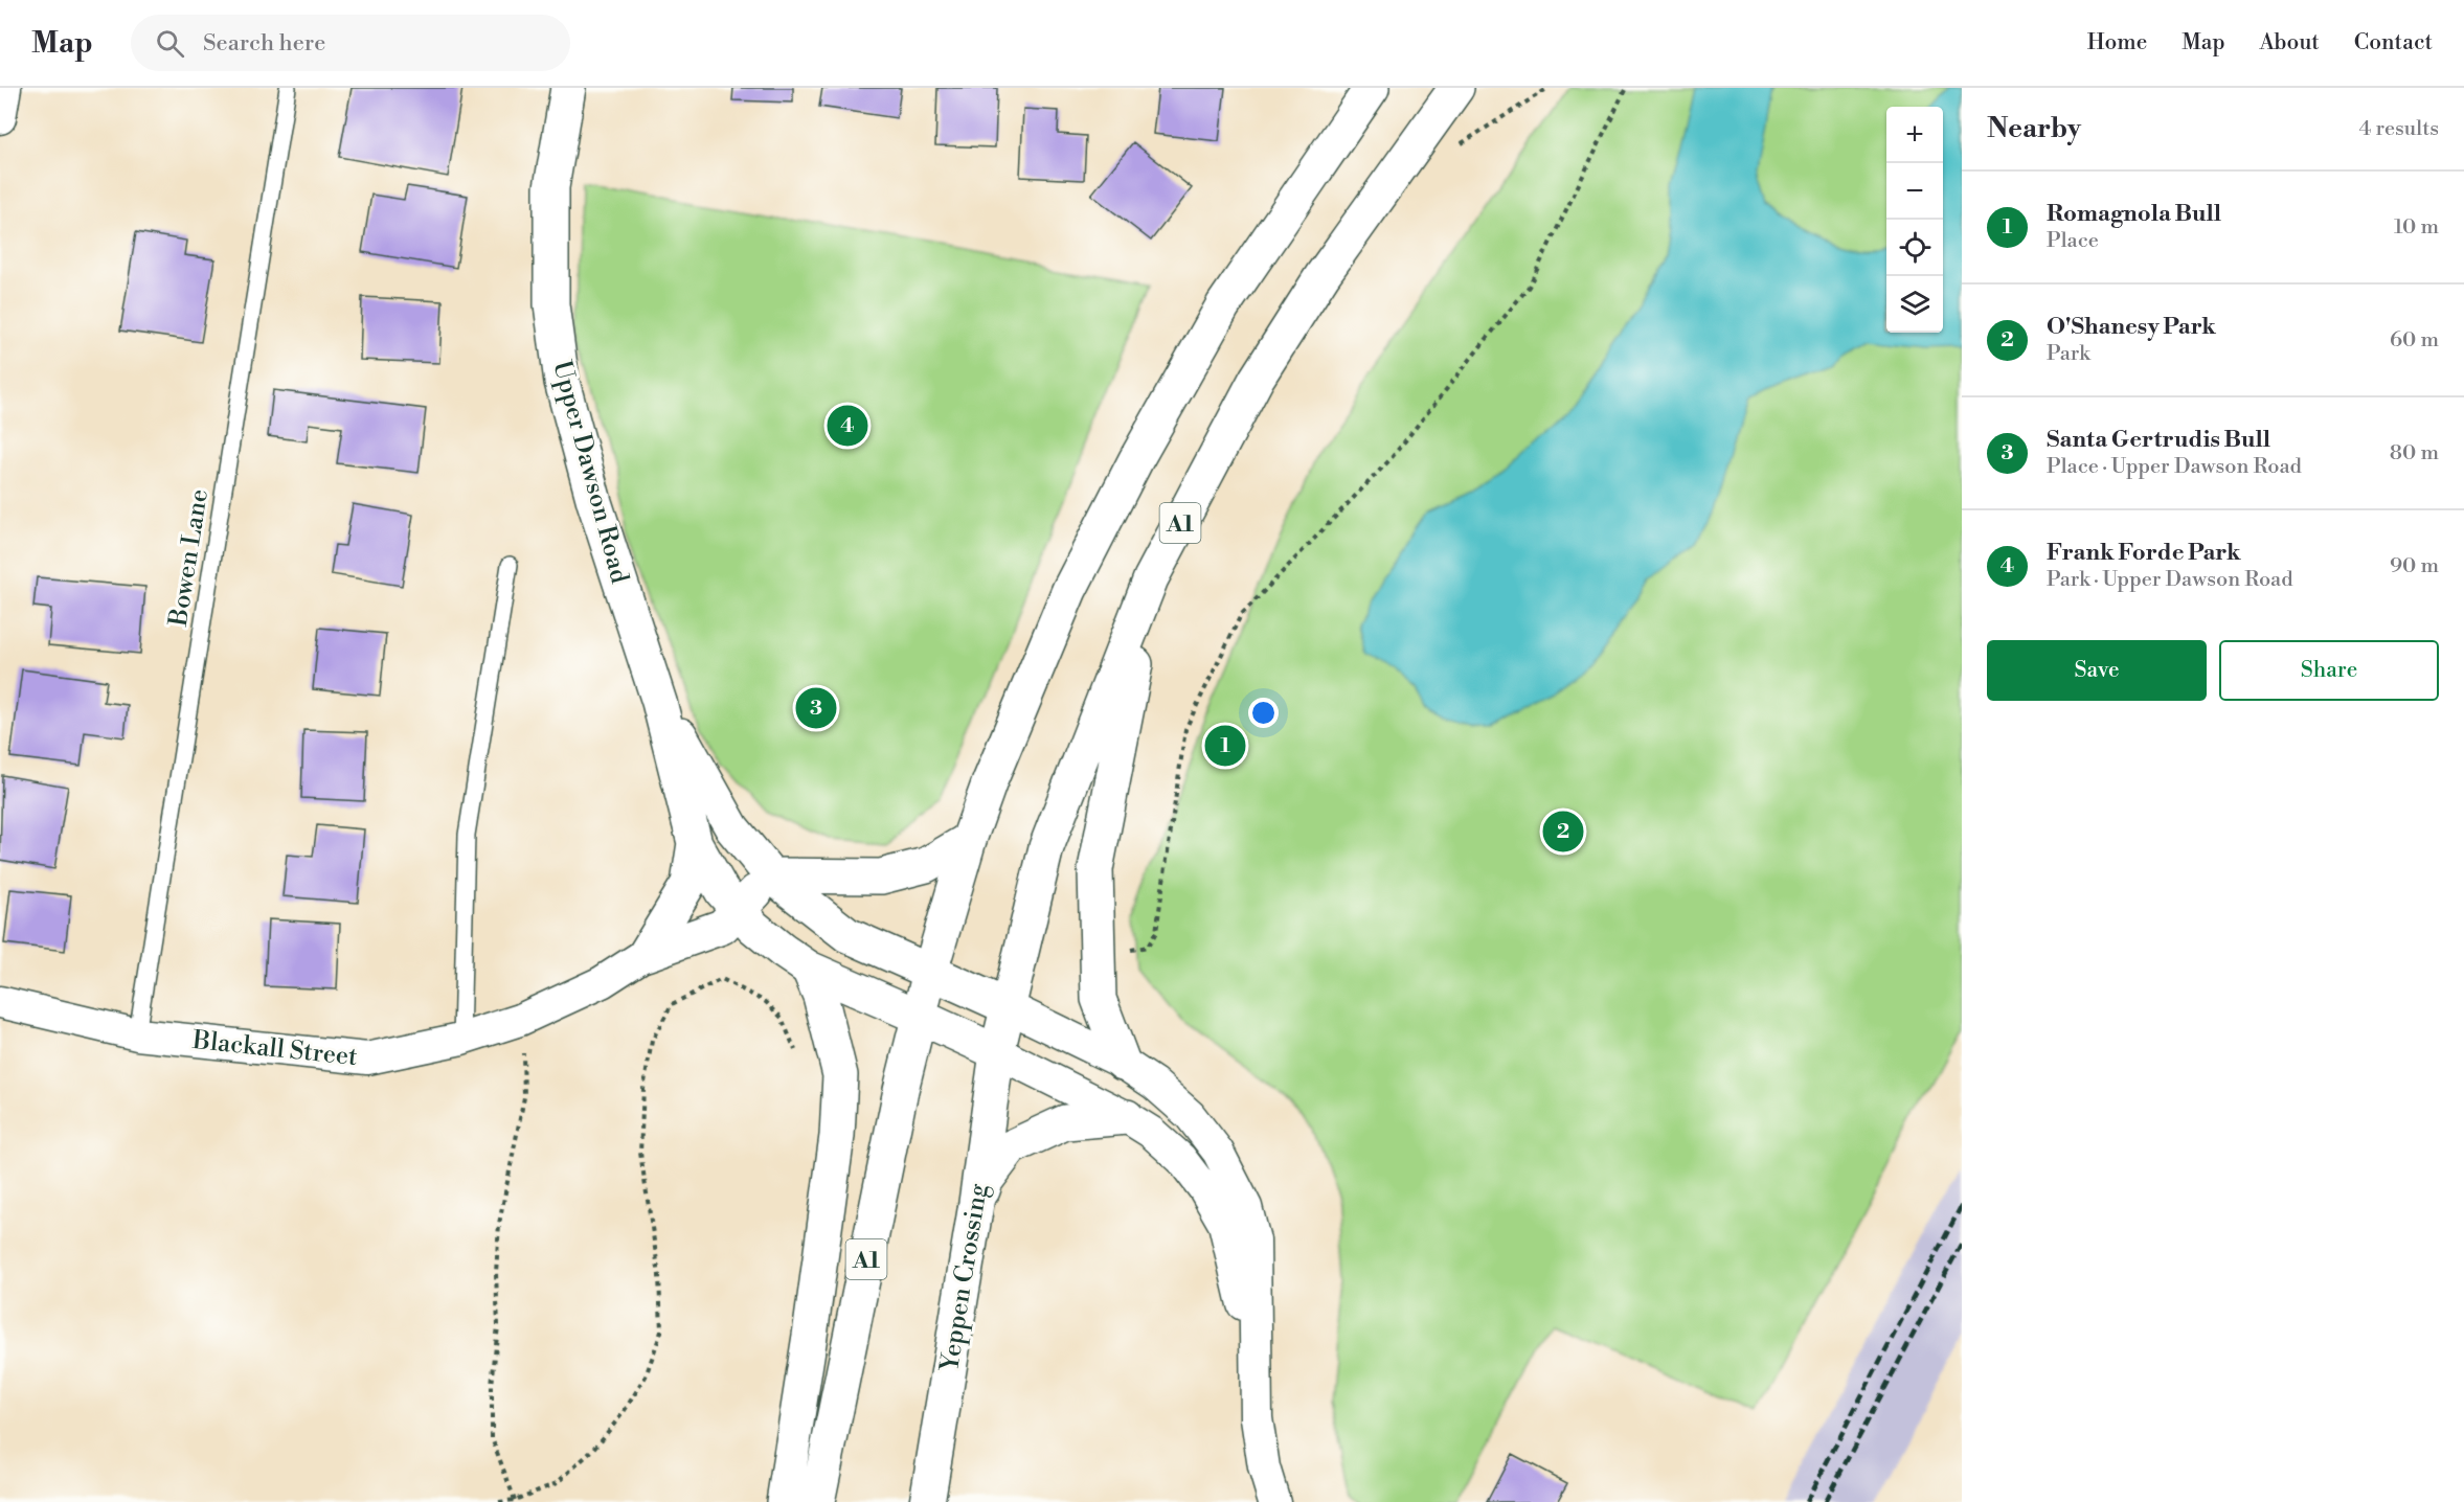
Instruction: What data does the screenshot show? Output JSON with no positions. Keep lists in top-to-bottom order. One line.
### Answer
{"streets":{"main road":["Upper Dawson Road","A1","Yeppen Crossing"],"street":["Blackall Street"],"lane":["Bowen Lane"]},"crossings":[["Upper Dawson Road","A1"],["Upper Dawson Road","Yeppen Crossing"],["A1","Yeppen Crossing"],["Bowen Lane","Blackall Street"]],"page":{"header":"Map","search":"Search here","nav":["Home","Map","About","Contact"],"heading":["Nearby","4 results"],"map_buttons":["+","−"],"list":[{"mark":"1","name":"Romagnola Bull","note":"Place","value":"10 m"},{"mark":"2","name":"O'Shanesy Park","note":"Park","value":"60 m"},{"mark":"3","name":"Santa Gertrudis Bull","note":"Place · Upper Dawson Road","value":"80 m"},{"mark":"4","name":"Frank Forde Park","note":"Park · Upper Dawson Road","value":"90 m"}],"pins":["4","3","1","2"],"buttons":["Save","Share"]}}
